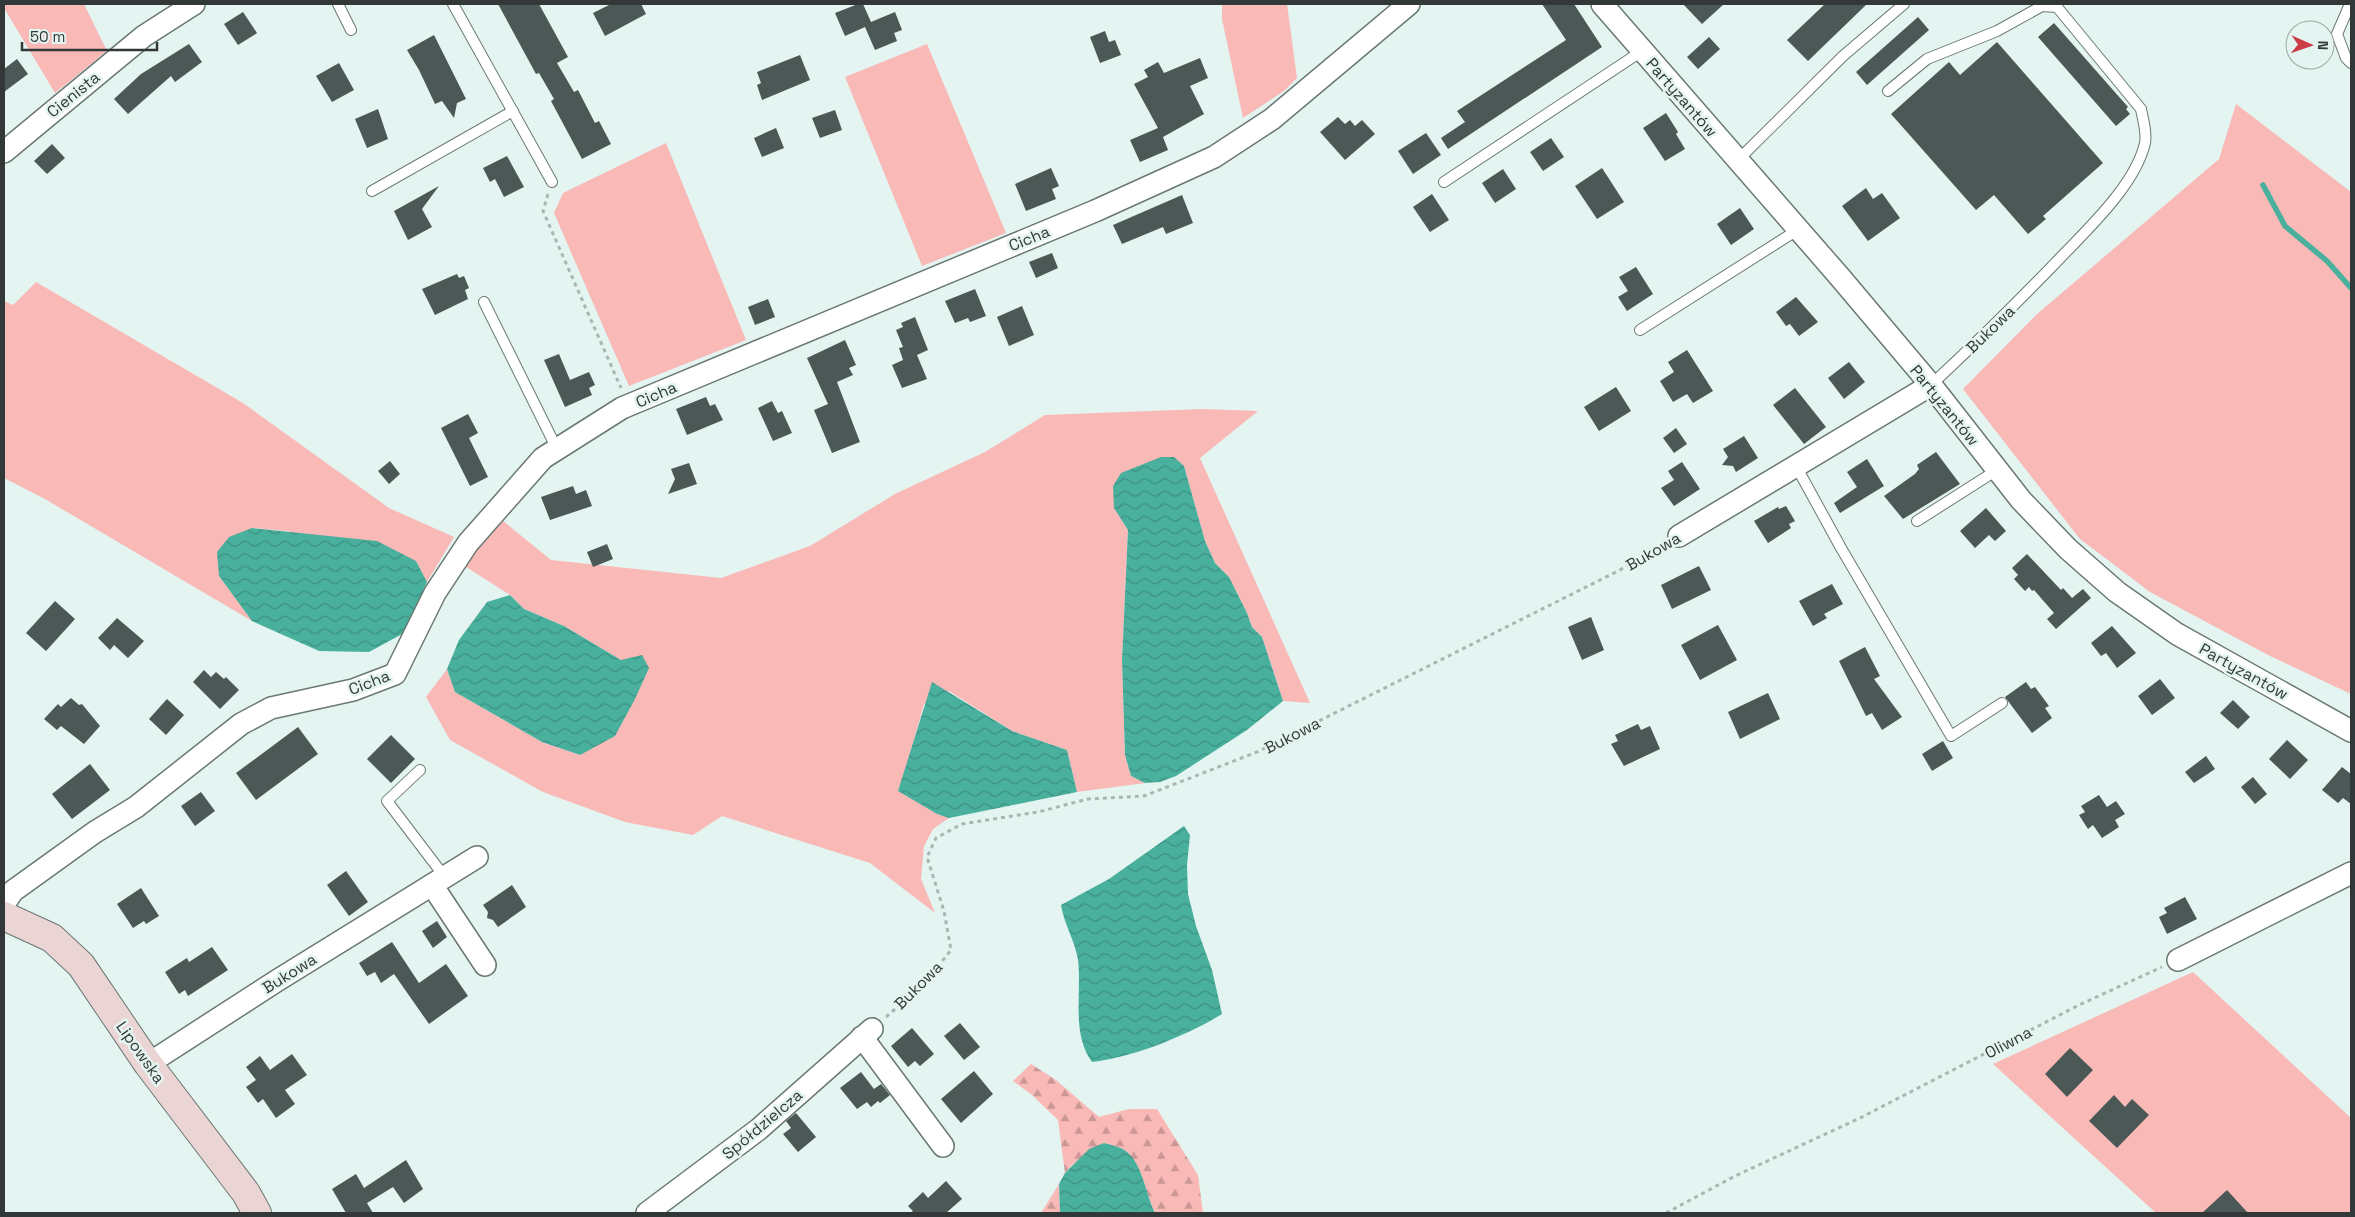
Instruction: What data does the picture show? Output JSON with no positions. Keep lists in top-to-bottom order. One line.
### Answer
{"streets":{"street":["Cienista","Partyzantów","Cicha","Bukowa","Lipowska","Spółdzielcza"],"path":["Oliwna"]},"crossings":[["Partyzantów","Bukowa"],["Bukowa","Lipowska"],["Bukowa","Spółdzielcza"]],"scale_bar":"50 m","north":"right"}
